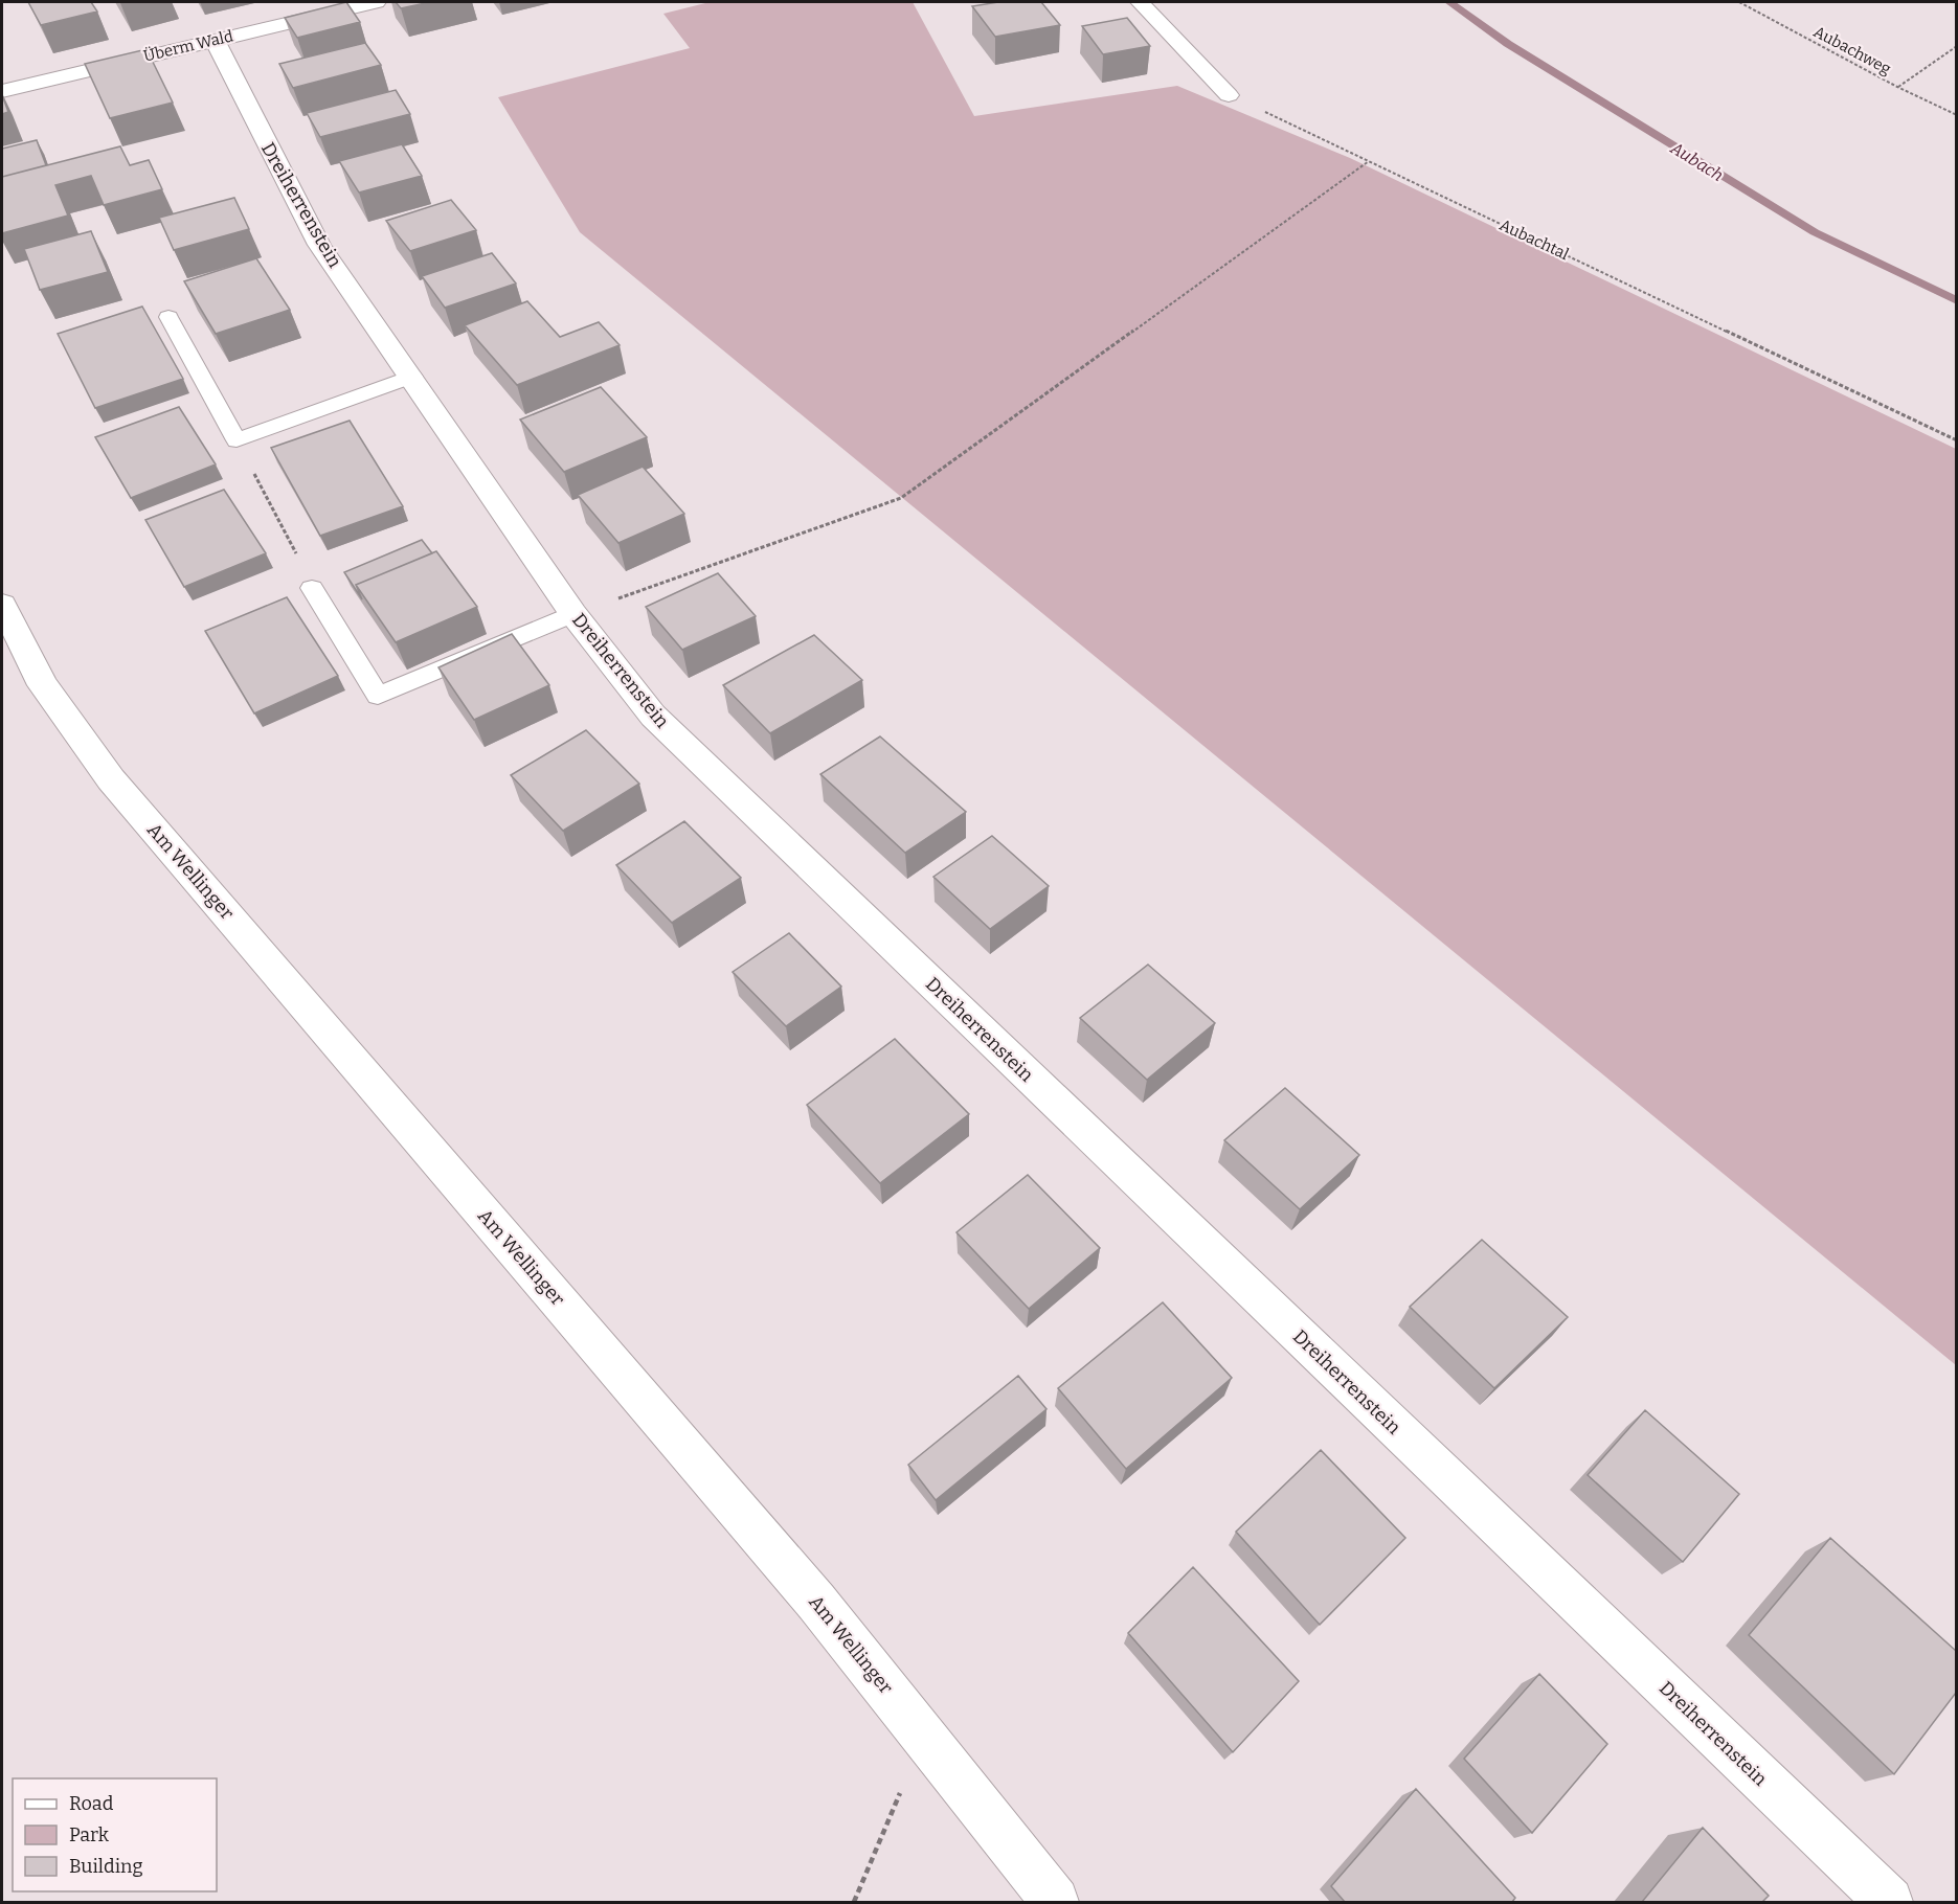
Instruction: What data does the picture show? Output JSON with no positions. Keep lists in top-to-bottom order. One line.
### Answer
{"streets":{"street":["Überm Wald","Dreiherrenstein","Am Wellinger"],"path":["Aubachweg","Aubachtal"]},"crossings":[["Überm Wald","Dreiherrenstein"]],"water":["Aubach"],"legend":["Road","Park","Building"]}
